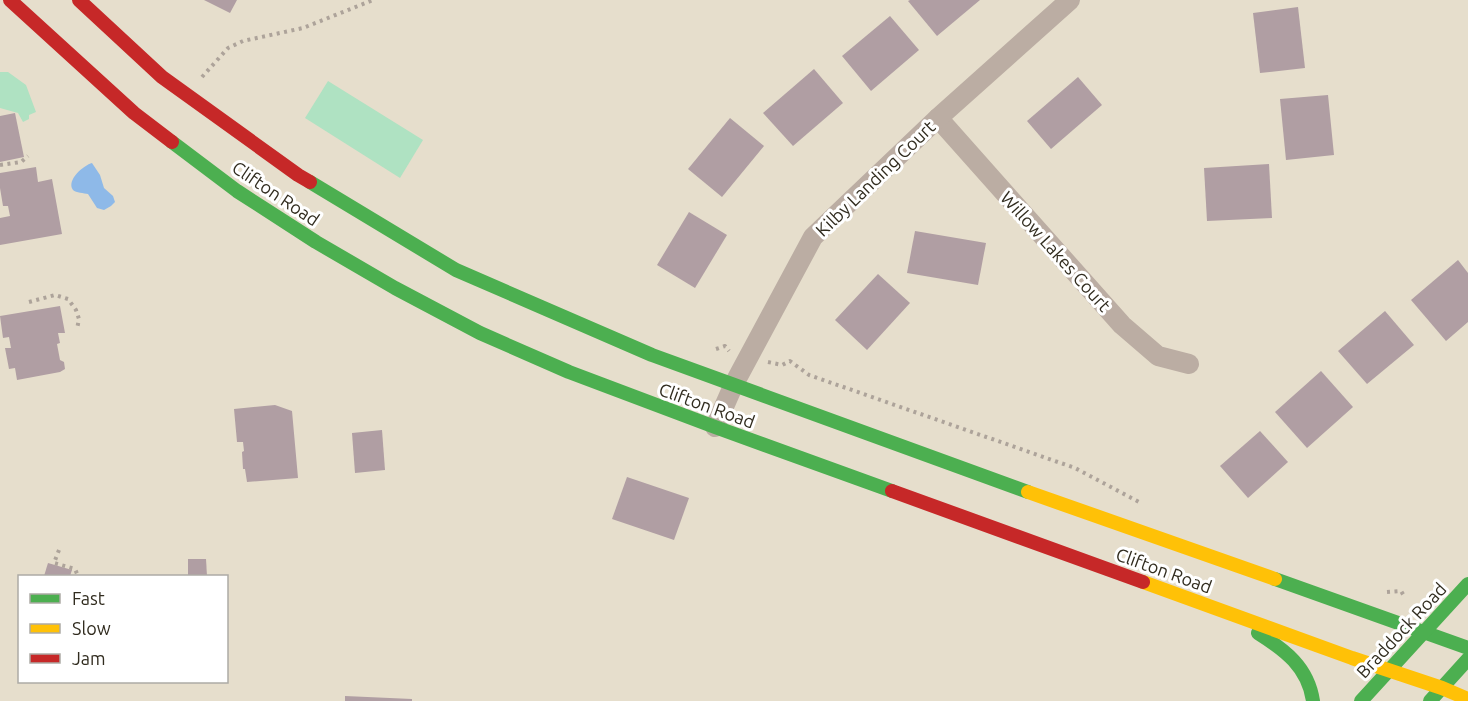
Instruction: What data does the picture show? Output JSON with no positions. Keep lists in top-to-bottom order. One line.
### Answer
{"streets":{"main road":["Clifton Road","Braddock Road"],"street":["Kilby Landing Court","Willow Lakes Court"]},"crossings":[["Kilby Landing Court","Clifton Road"],["Kilby Landing Court","Willow Lakes Court"],["Clifton Road","Braddock Road"]],"legend":["Fast","Slow","Jam"]}
